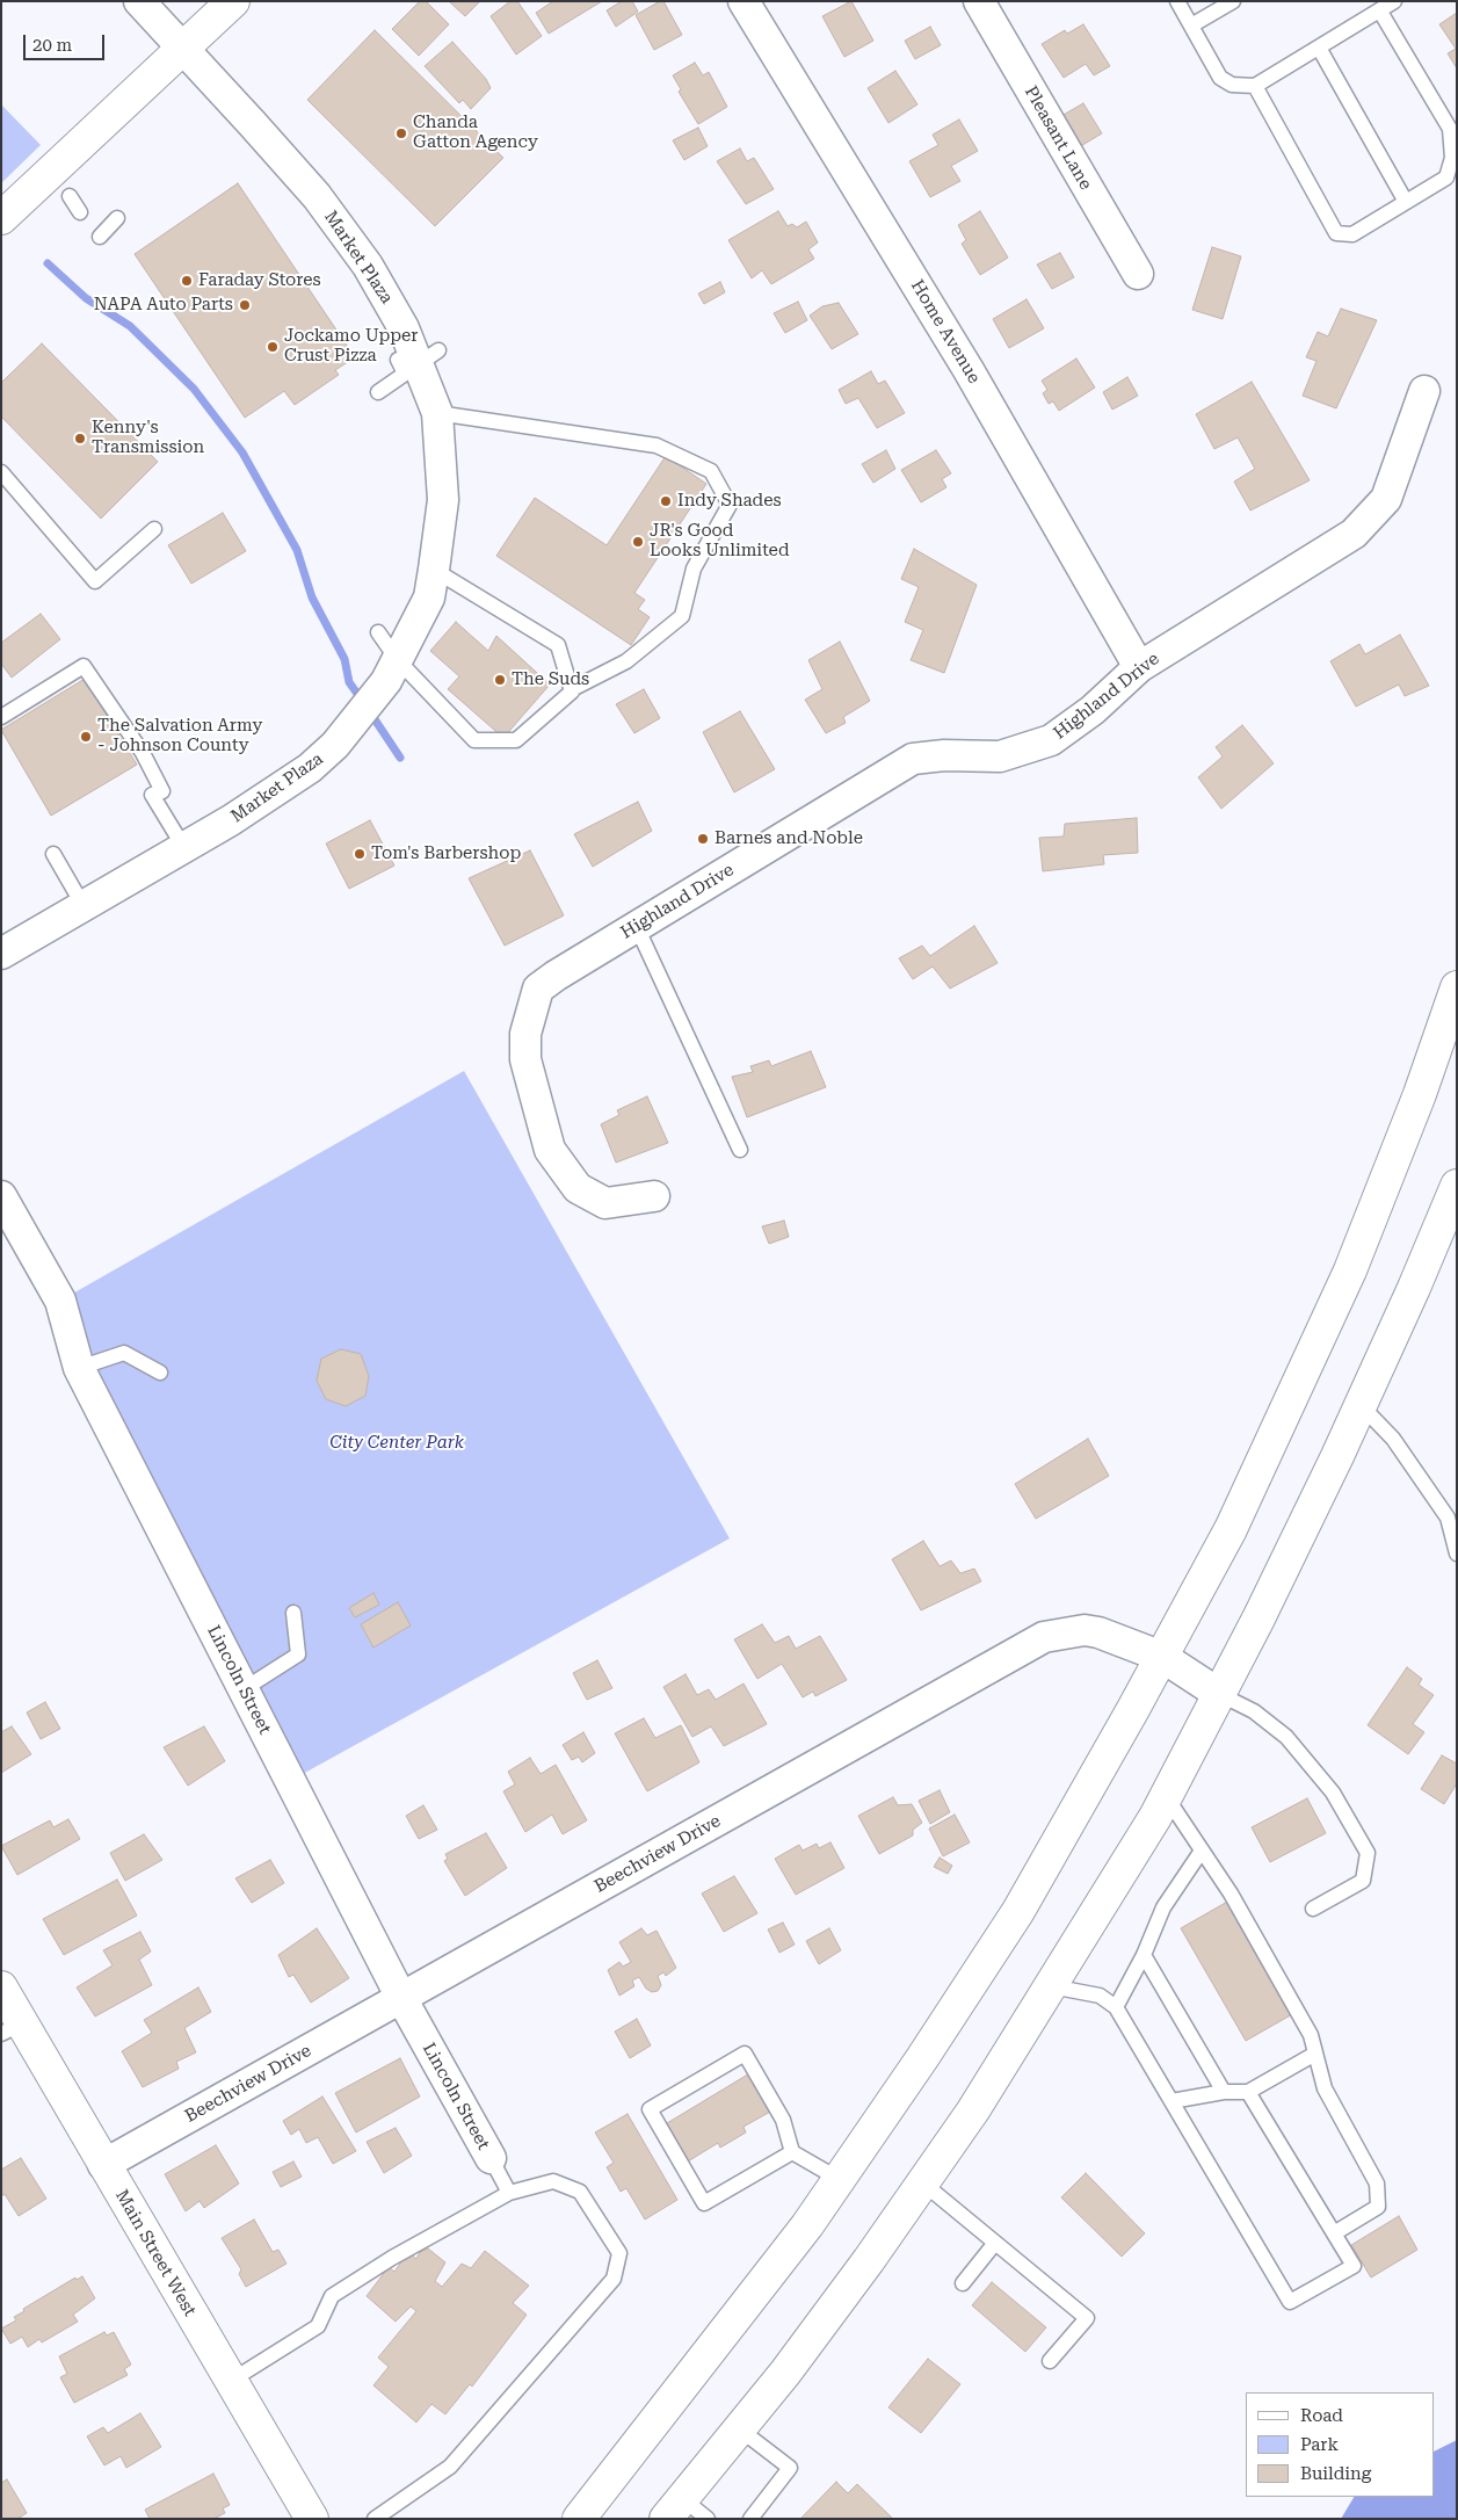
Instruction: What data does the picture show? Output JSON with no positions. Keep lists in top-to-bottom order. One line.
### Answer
{"streets":{"main road":["Main Street West"],"street":["Pleasant Lane","Market Plaza","Home Avenue","Highland Drive","Lincoln Street","Beechview Drive"]},"crossings":[["Home Avenue","Highland Drive"],["Lincoln Street","Beechview Drive"],["Beechview Drive","Main Street West"]],"parks":["City Center Park"],"places":["Chanda Gatton Agency","Faraday Stores","NAPA Auto Parts","Jockamo Upper Crust Pizza","Kenny's Transmission","Indy Shades","JR's Good Looks Unlimited","The Suds","The Salvation Army - Johnson County","Barnes and Noble","Tom's Barbershop"],"legend":["Road","Park","Building"],"scale_bar":"20 m"}
